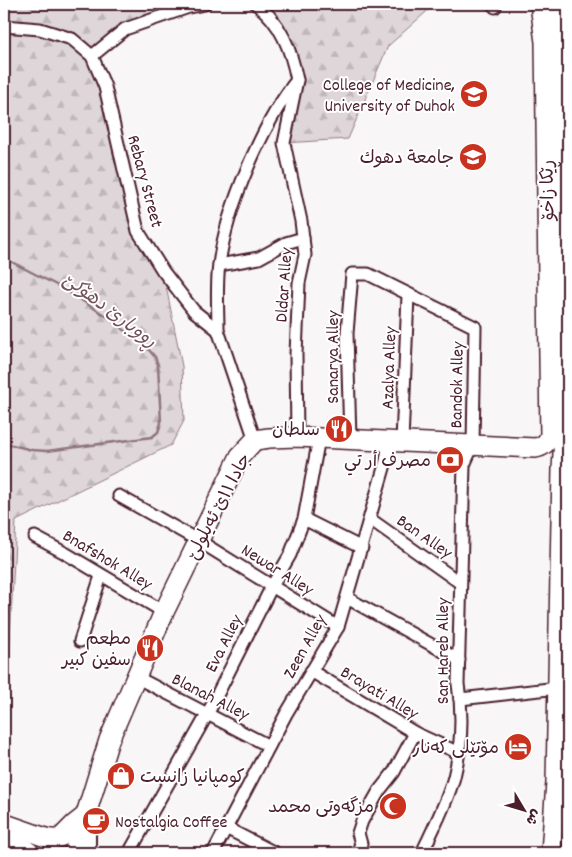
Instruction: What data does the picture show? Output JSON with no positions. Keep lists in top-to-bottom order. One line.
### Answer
{"streets":{"highway":["ڕێکا زاخۆ","جادا ١١ێ ئه‌یلولێ"],"street":["Rebary Street","Dldar Alley","Sanarya Alley","Azalya Alley","Bandok Alley","Ban Alley","Bnafshok Alley","Newar Alley","Eva Alley","Zeen Alley","San Hareb Alley","Brayati Alley","Blanah Alley"]},"crossings":[["ڕێکا زاخۆ","جادا ١١ێ ئه‌یلولێ"],["Dldar Alley","جادا ١١ێ ئه‌یلولێ"],["Sanarya Alley","Azalya Alley"],["Sanarya Alley","Bandok Alley"],["Sanarya Alley","جادا ١١ێ ئه‌یلولێ"],["Azalya Alley","Bandok Alley"],["Azalya Alley","جادا ١١ێ ئه‌یلولێ"],["Azalya Alley","Zeen Alley"],["Bandok Alley","جادا ١١ێ ئه‌یلولێ"],["Bandok Alley","San Hareb Alley"],["جادا ١١ێ ئه‌یلولێ","Bnafshok Alley"],["جادا ١١ێ ئه‌یلولێ","Newar Alley"],["جادا ١١ێ ئه‌یلولێ","Eva Alley"],["جادا ١١ێ ئه‌یلولێ","Zeen Alley"],["جادا ١١ێ ئه‌یلولێ","San Hareb Alley"],["جادا ١١ێ ئه‌یلولێ","Blanah Alley"],["Ban Alley","Zeen Alley"],["Ban Alley","San Hareb Alley"],["Newar Alley","Eva Alley"],["Newar Alley","Zeen Alley"],["Eva Alley","Blanah Alley"],["Zeen Alley","Brayati Alley"],["Zeen Alley","Blanah Alley"],["San Hareb Alley","Brayati Alley"]],"water":["ڕووبارێ دهۆكێ"],"places":{"school or university":["College of Medicine, University of Duhok","جامعة دهوك"],"restaurant":["سلطان","مطعم سفين كبير"],"bank":["مصرف أر تي"],"hotel":["مۆتێلی کەنار"],"shop":["كومپانيا زانست"],"mosque":["مزگەوتی محمد"],"cafe":["Nostalgia Coffee"]},"north":"bottom right"}
